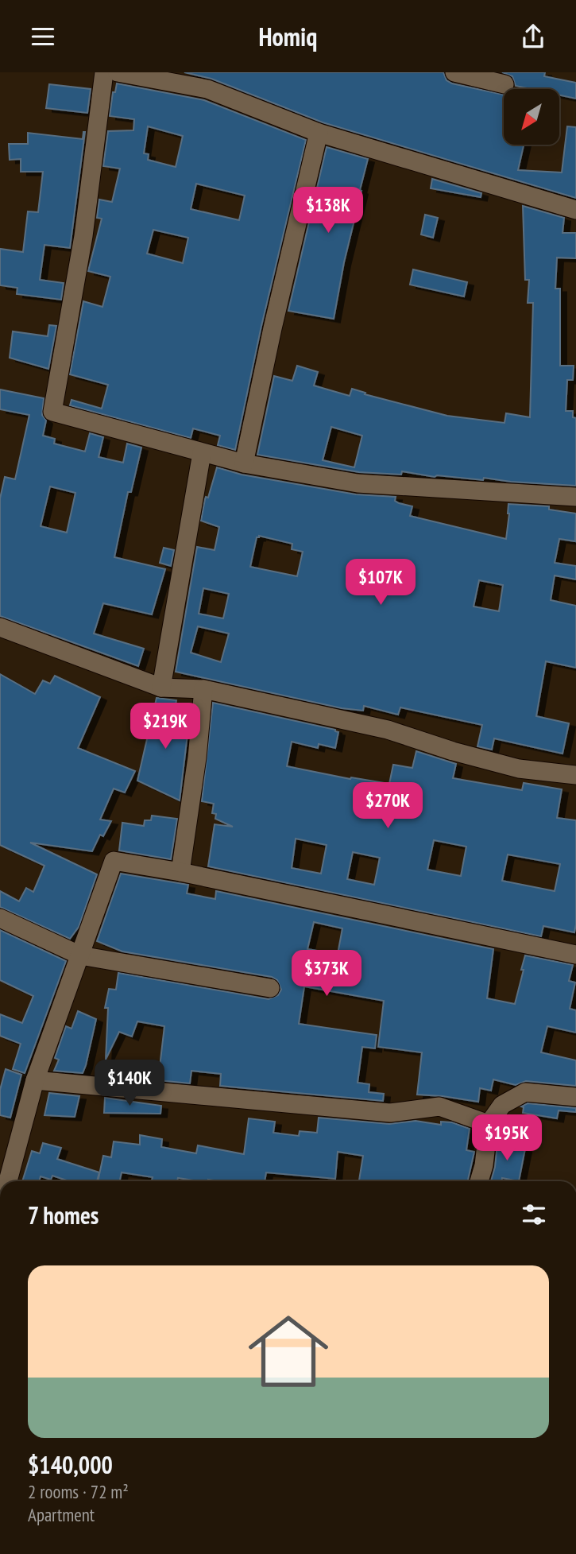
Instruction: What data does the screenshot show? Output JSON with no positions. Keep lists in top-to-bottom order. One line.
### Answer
{"north":"bottom left","page":{"header":"Homiq","price":["$138K","$107K","$219K","$270K","$373K","$140K","$195K"],"heading":"7 homes","list":[{"name":"$140,000","note":"2 rooms · 72 m² · Apartment"}]}}
